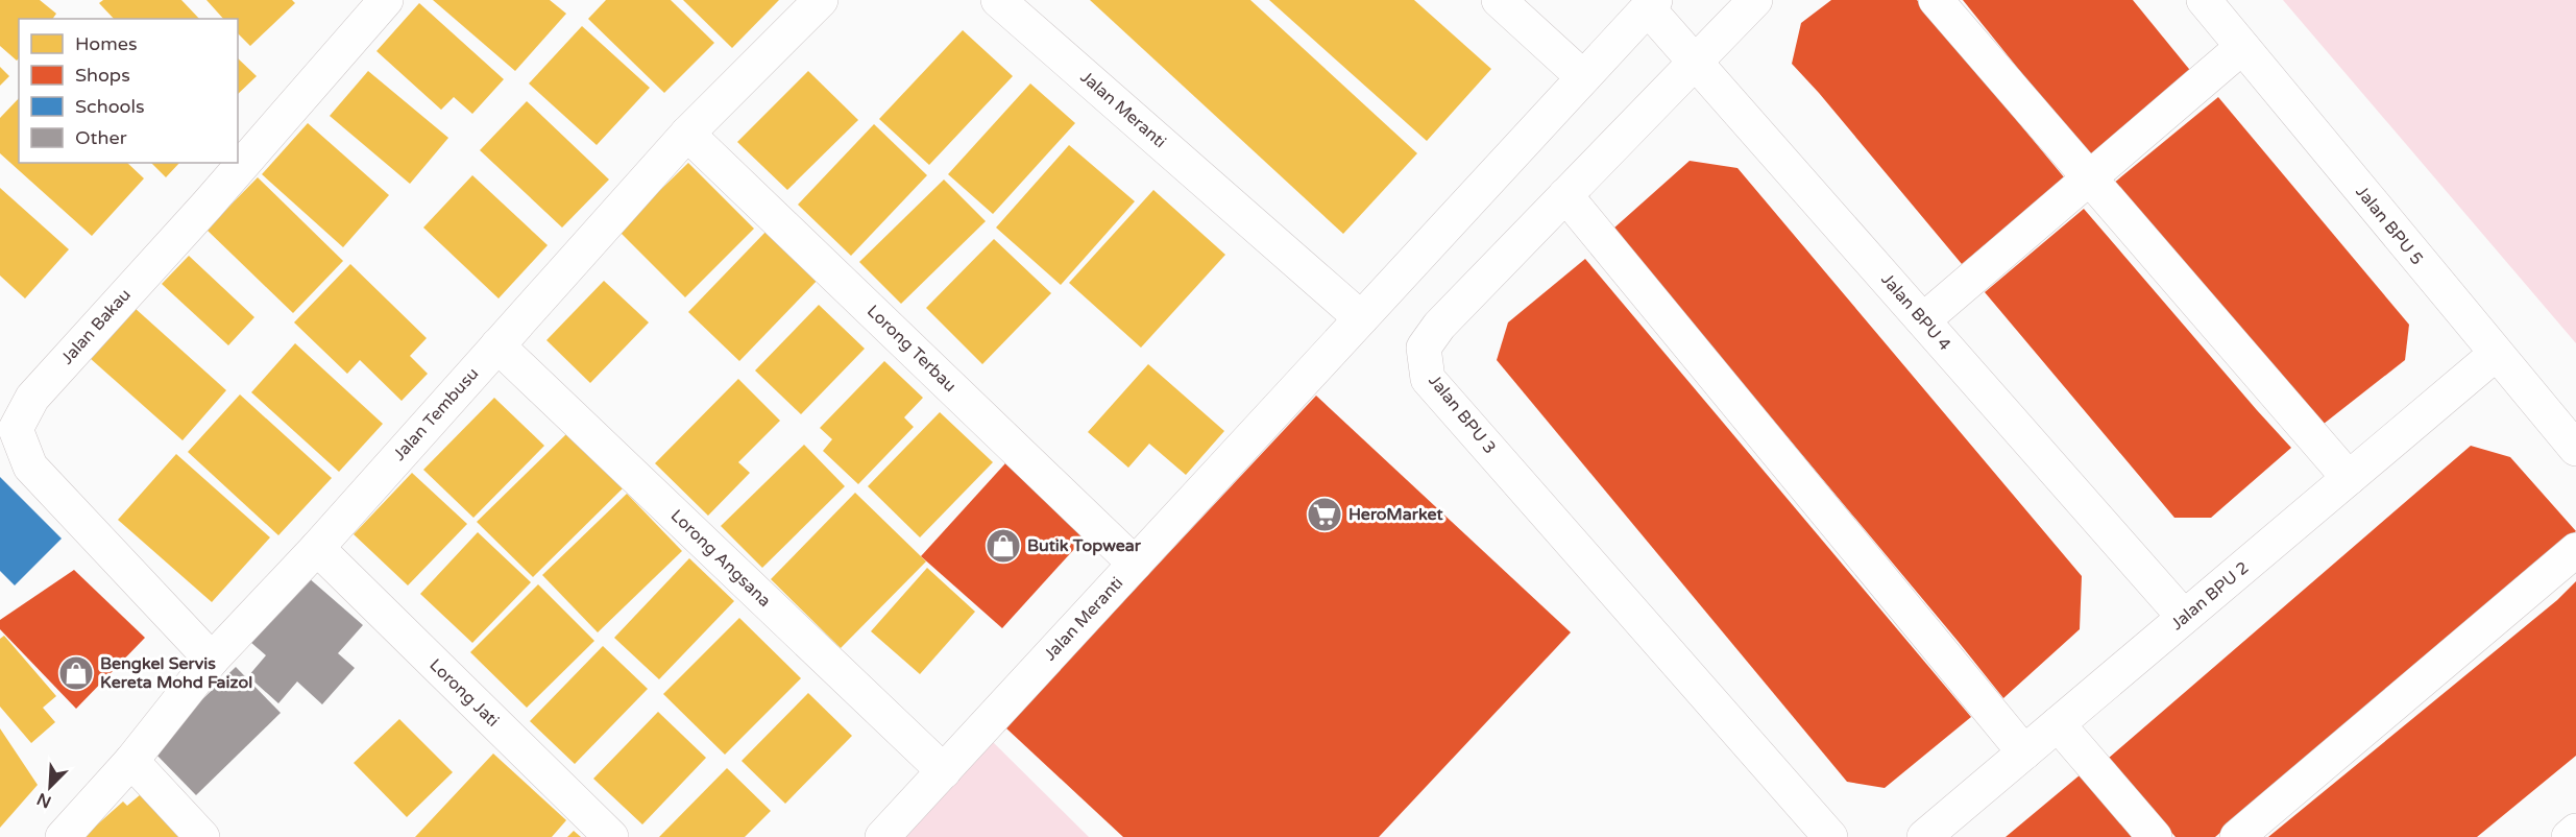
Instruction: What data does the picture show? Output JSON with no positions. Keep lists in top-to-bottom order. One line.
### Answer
{"streets":{"street":["Jalan Meranti","Jalan BPU 5","Jalan BPU 4","Jalan Bakau","Lorong Terbau","Jalan Tembusu","Jalan BPU 3","Lorong Angsana","Jalan BPU 2","Lorong Jati"]},"crossings":[["Jalan Meranti","Jalan BPU 4"],["Jalan Meranti","Lorong Terbau"],["Jalan Meranti","Lorong Angsana"],["Jalan BPU 5","Jalan BPU 2"],["Jalan BPU 4","Jalan BPU 3"],["Jalan BPU 4","Jalan BPU 2"],["Jalan Bakau","Jalan Tembusu"],["Lorong Terbau","Jalan Tembusu"],["Jalan Tembusu","Lorong Angsana"],["Jalan Tembusu","Lorong Jati"]],"places":{"supermarket":["HeroMarket"],"shop":["Butik Topwear","Bengkel Servis Kereta Mohd Faizol"]},"legend":["Homes","Shops","Schools","Other"],"north":"bottom left"}
